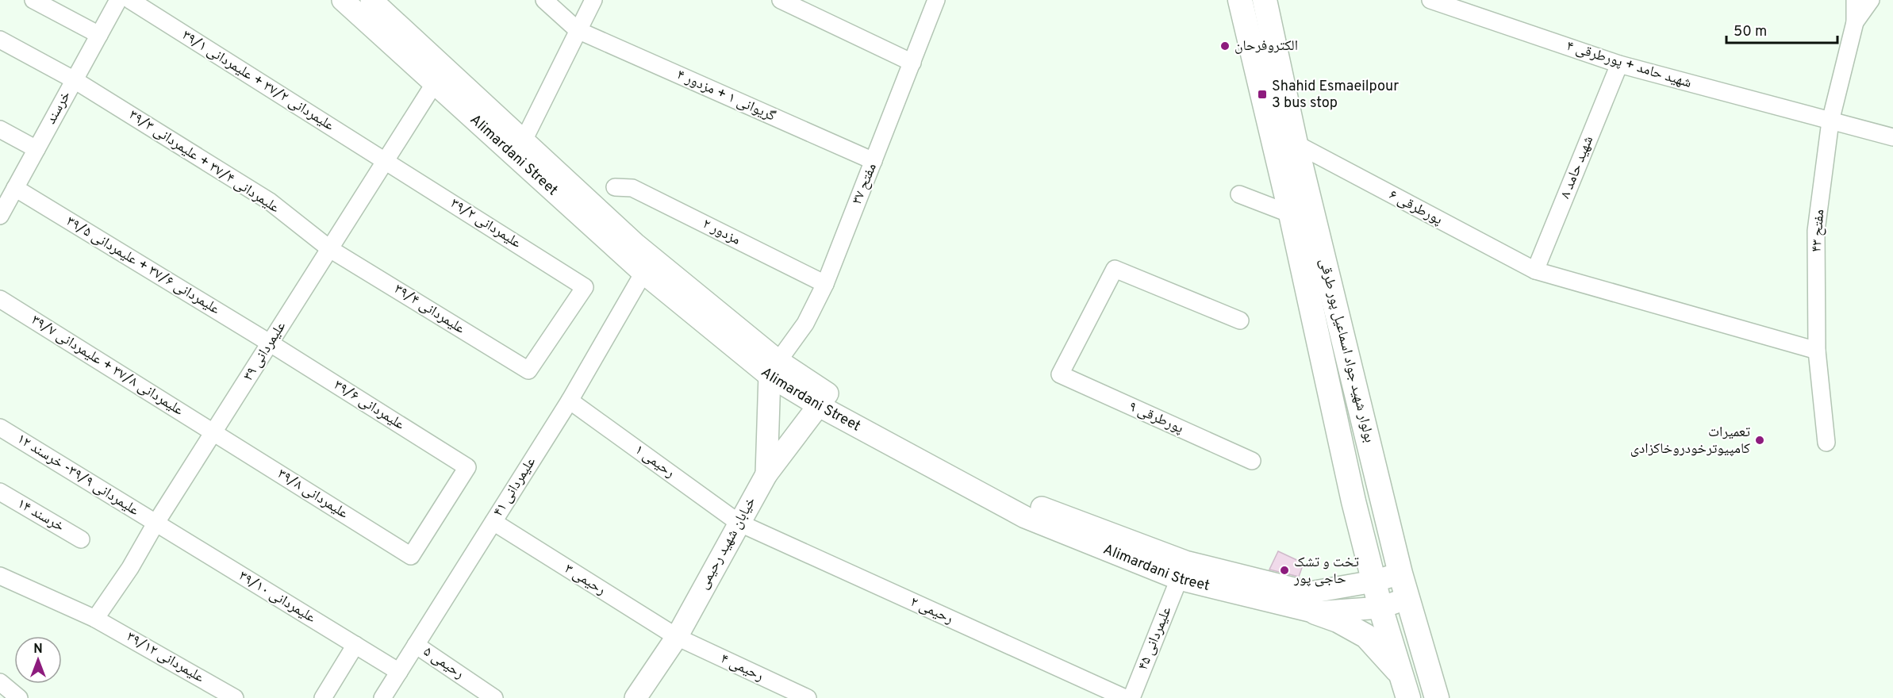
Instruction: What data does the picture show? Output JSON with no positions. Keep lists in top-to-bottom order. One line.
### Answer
{"streets":{"main road":["بولوار شهید جواد اسماعیل پور طرقی"],"street":["شهید حامد + پورطرقی ۴","علیمردانی ۳۷/۲ + علیمردانی ۳۹/۱","گریوانی ۱ + مزدور ۴","خرسند","Alimardani Street","علیمردانی ۳۷/۴ + علیمردانی ۳۹/۳","شهید حامد ۸","مفتح ۳۷","پورطرقی ۶","علیمردانی ۳۹/۲","مفتح ۴۳","مزدور ۲","علیمردانی ۳۷/۶ + علیمردانی ۳۹/۵","علیمردانی ۳۹/۴","علیمردانی ۳۹","علیمردانی ۳۷/۸ + علیمردانی ۳۹/۷","علیمردانی ۳۹/۶","پورطرقی ۹","رحیمی ۱","علیمردانی ۳۹/۹- خرسند ۱۲","علیمردانی ۴۱","علیمردانی ۳۹/۸","خرسند ۱۴","خیابان شهید رحیمی","رحیمی ۳","علیمردانی ۳۹/۱۰","رحیمی ۲","علیمردانی ۴۵","علیمردانی ۳۹/۱۲","رحیمی ۵","رحیمی ۴"]},"crossings":[["شهید حامد + پورطرقی ۴","شهید حامد ۸"],["شهید حامد + پورطرقی ۴","مفتح ۴۳"],["علیمردانی ۳۷/۲ + علیمردانی ۳۹/۱","علیمردانی ۳۹/۲"],["علیمردانی ۳۷/۲ + علیمردانی ۳۹/۱","علیمردانی ۳۹"],["گریوانی ۱ + مزدور ۴","مفتح ۳۷"],["خرسند","علیمردانی ۳۷/۴ + علیمردانی ۳۹/۳"],["خرسند","علیمردانی ۳۷/۶ + علیمردانی ۳۹/۵"],["Alimardani Street","مفتح ۳۷"],["Alimardani Street","بولوار شهید جواد اسماعیل پور طرقی"],["Alimardani Street","علیمردانی ۳۹"],["Alimardani Street","علیمردانی ۴۱"],["Alimardani Street","خیابان شهید رحیمی"],["Alimardani Street","علیمردانی ۴۵"],["علیمردانی ۳۷/۴ + علیمردانی ۳۹/۳","علیمردانی ۳۹/۴"],["علیمردانی ۳۷/۴ + علیمردانی ۳۹/۳","علیمردانی ۳۹"],["شهید حامد ۸","پورطرقی ۶"],["مفتح ۳۷","مزدور ۲"],["پورطرقی ۶","مفتح ۴۳"],["پورطرقی ۶","بولوار شهید جواد اسماعیل پور طرقی"],["علیمردانی ۳۹/۲","علیمردانی ۳۹/۴"],["علیمردانی ۳۹/۲","علیمردانی ۳۹"],["علیمردانی ۳۷/۶ + علیمردانی ۳۹/۵","علیمردانی ۳۹"],["علیمردانی ۳۷/۶ + علیمردانی ۳۹/۵","علیمردانی ۳۹/۶"],["علیمردانی ۳۹/۴","علیمردانی ۳۹"],["علیمردانی ۳۹","علیمردانی ۳۷/۸ + علیمردانی ۳۹/۷"],["علیمردانی ۳۹","علیمردانی ۳۹/۶"],["علیمردانی ۳۹","علیمردانی ۳۹/۹- خرسند ۱۲"],["علیمردانی ۳۹","علیمردانی ۳۹/۸"],["علیمردانی ۳۹","علیمردانی ۳۹/۱۰"],["علیمردانی ۳۹","علیمردانی ۳۹/۱۲"],["علیمردانی ۳۷/۸ + علیمردانی ۳۹/۷","علیمردانی ۳۹/۸"],["علیمردانی ۳۹/۶","علیمردانی ۳۹/۸"],["رحیمی ۱","علیمردانی ۴۱"],["رحیمی ۱","خیابان شهید رحیمی"],["رحیمی ۱","رحیمی ۲"],["علیمردانی ۳۹/۹- خرسند ۱۲","علیمردانی ۳۹/۱۰"],["علیمردانی ۴۱","رحیمی ۳"],["علیمردانی ۴۱","علیمردانی ۳۹/۱۰"],["علیمردانی ۴۱","رحیمی ۵"],["خیابان شهید رحیمی","رحیمی ۳"],["خیابان شهید رحیمی","رحیمی ۲"],["خیابان شهید رحیمی","رحیمی ۴"],["رحیمی ۳","رحیمی ۴"]],"places":{"other":["الکتروفرحان","تعمیرات کامپیوترخودروخاکزادی","تخت و تشک حاجی پور"],"transit":["Shahid Esmaeilpour 3 bus stop"]},"scale_bar":"50 m","north":"top"}
